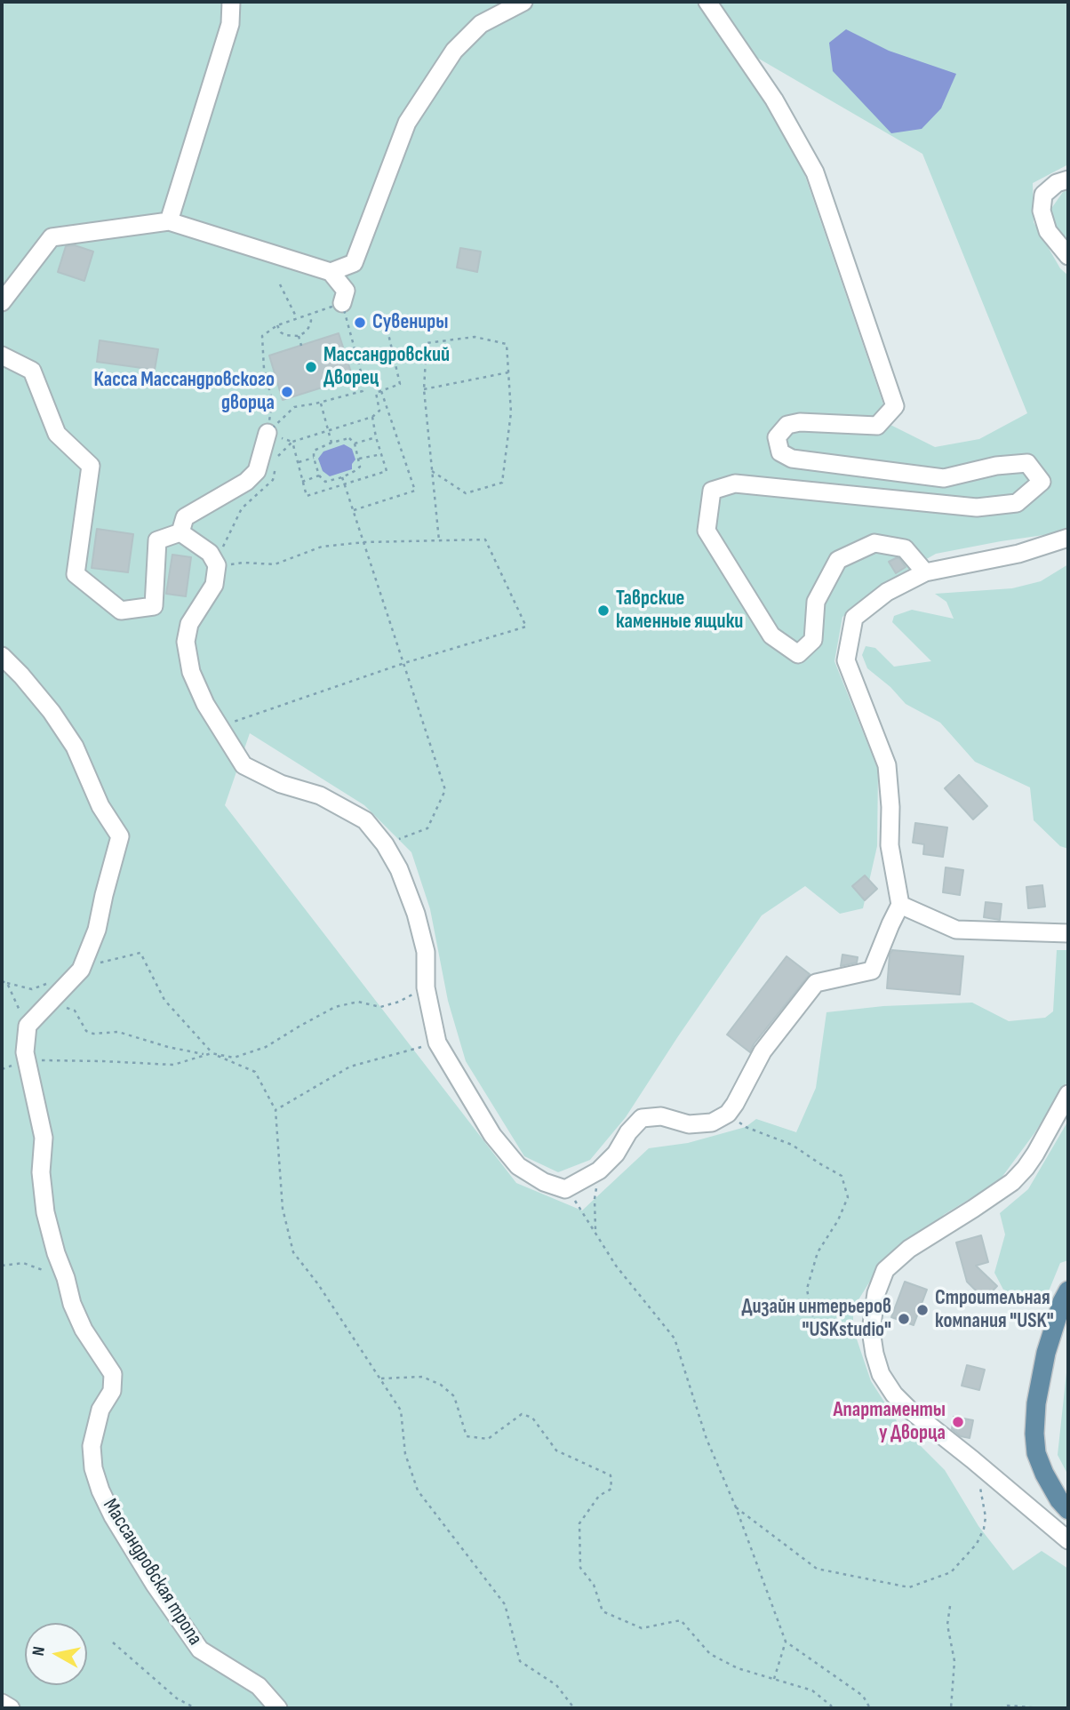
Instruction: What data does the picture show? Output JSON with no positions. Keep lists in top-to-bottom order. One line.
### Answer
{"streets":{"street":["Массандровская тропа"]},"places":["Сувениры","Массандровский Дворец","Касса Массандровского дворца","Таврские каменные ящики","Строительная компания \"USK\"","Дизайн интерьеров \"USKstudio\"","Апартаменты у Дворца"],"north":"left"}
